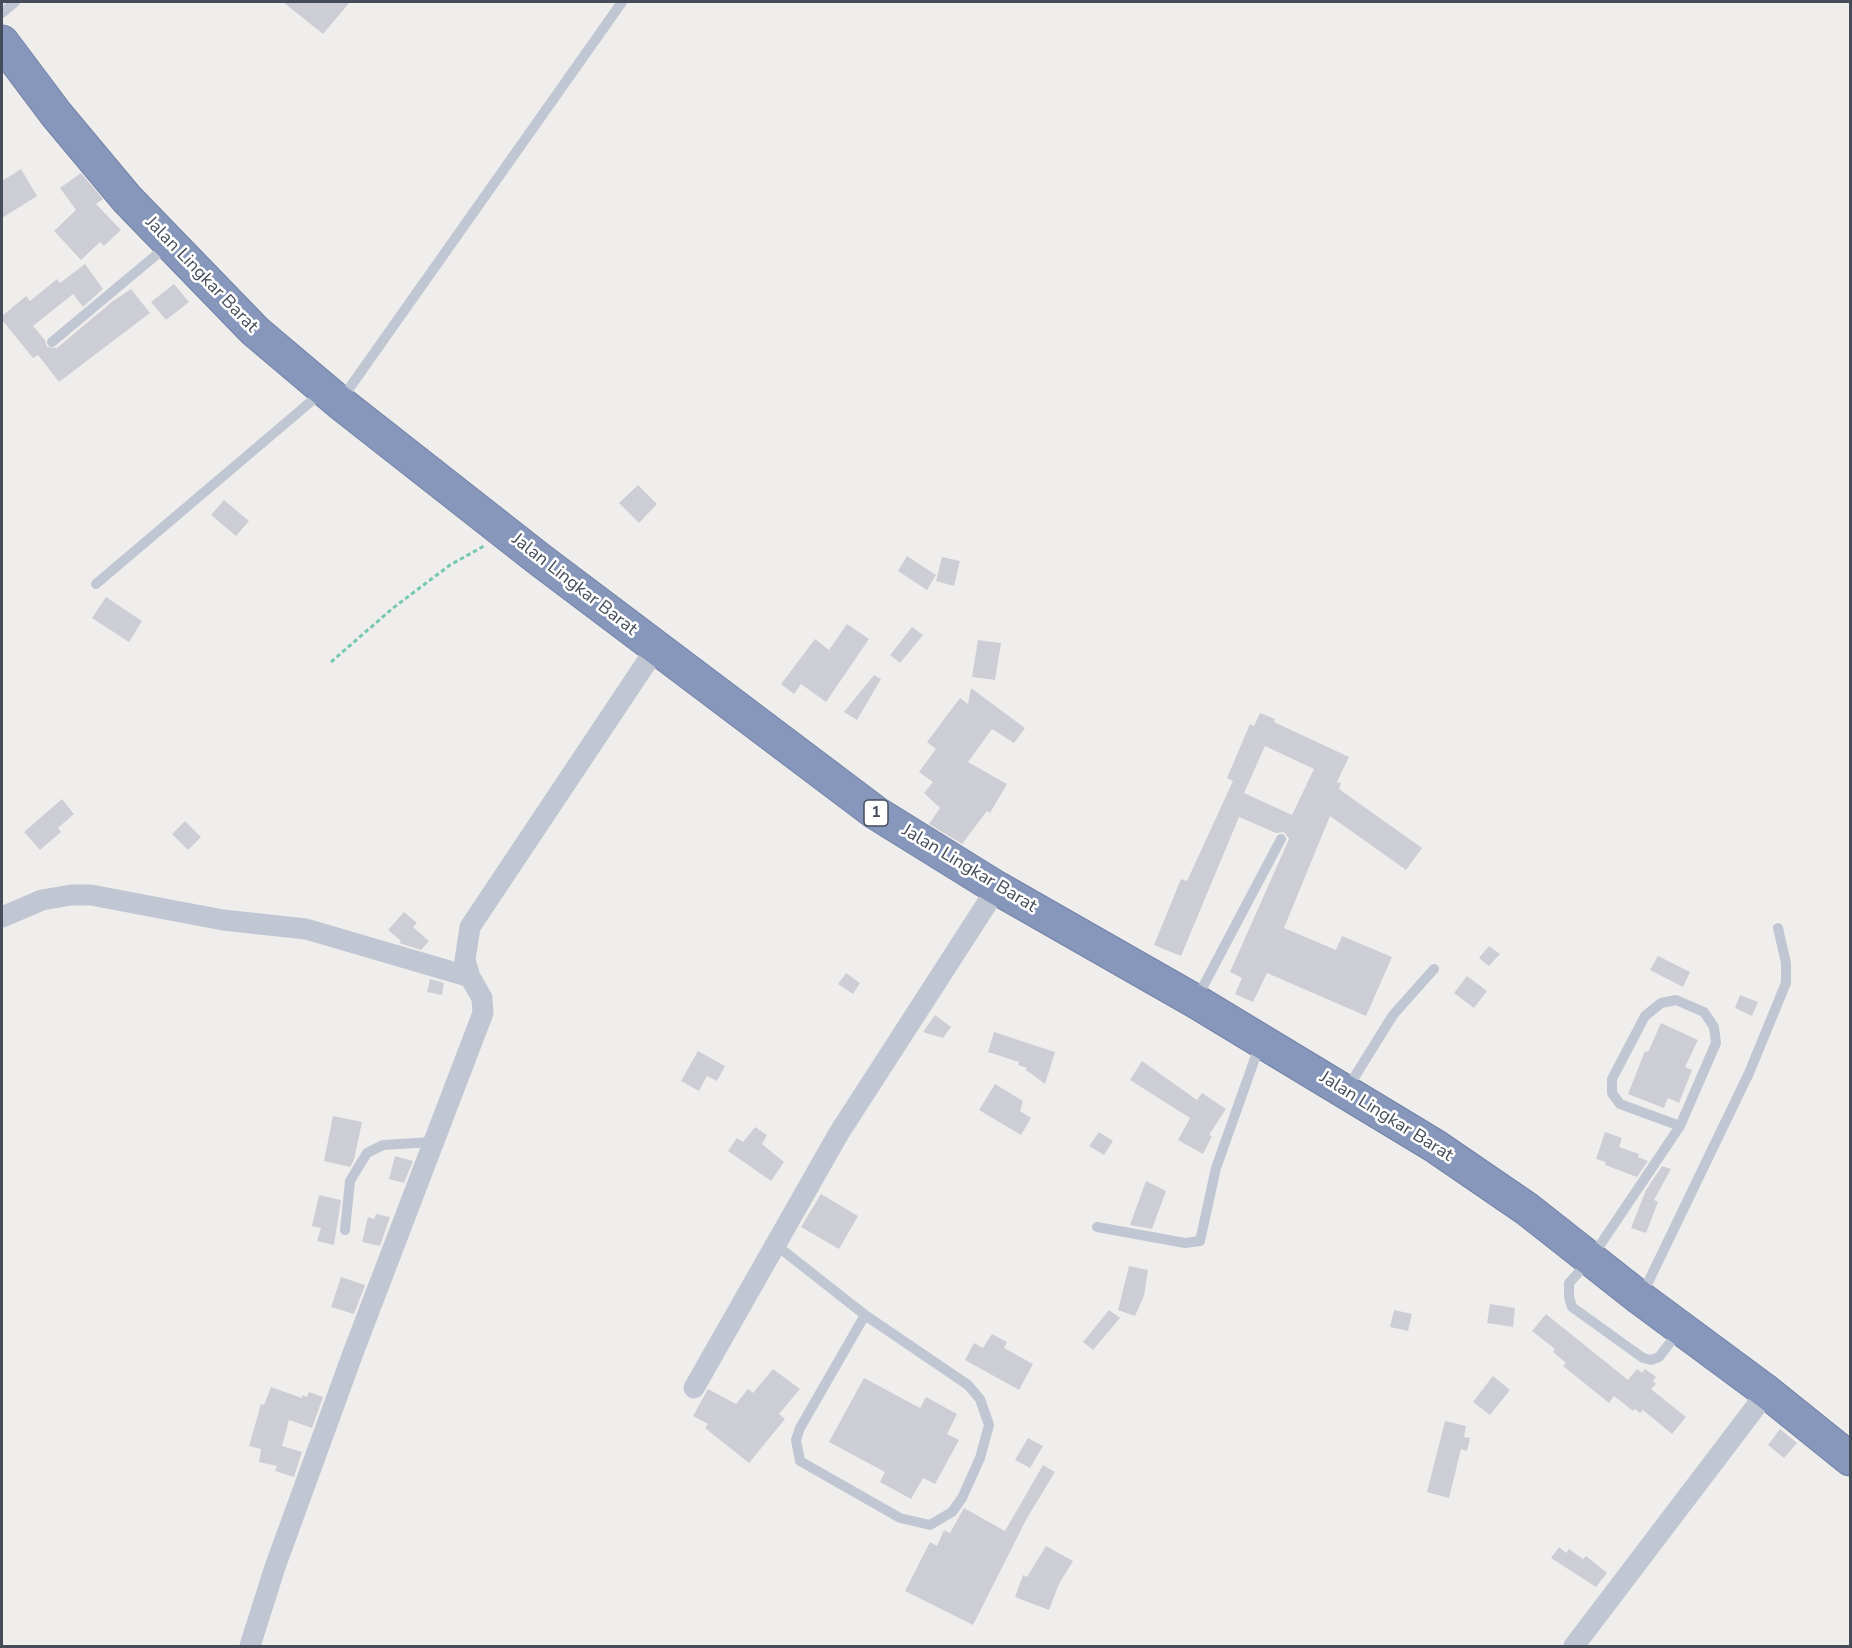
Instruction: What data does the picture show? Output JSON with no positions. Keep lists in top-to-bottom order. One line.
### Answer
{"streets":{"highway":["Jalan Lingkar Barat","1"]}}
